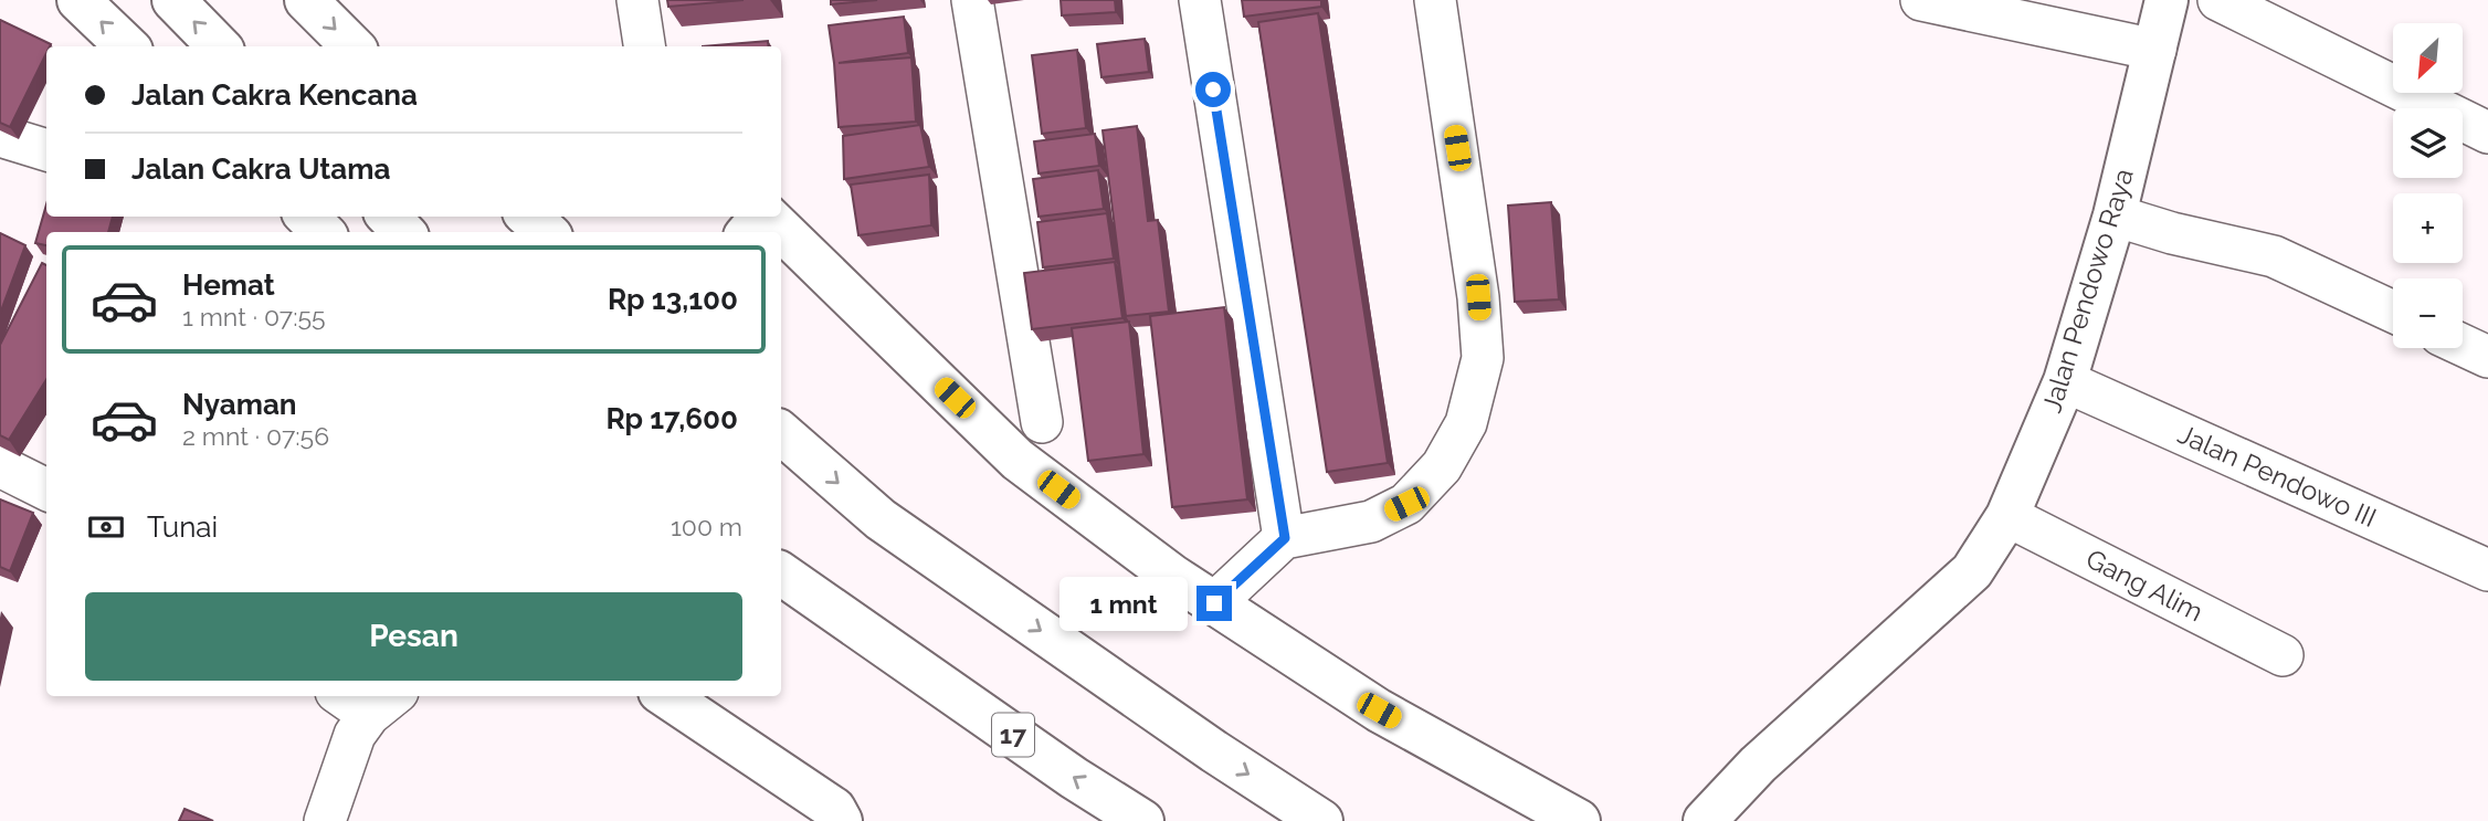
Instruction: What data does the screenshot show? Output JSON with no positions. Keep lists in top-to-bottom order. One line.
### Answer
{"streets":{"main road":["Jalan Pendowo Raya","17"],"street":["Jalan Pendowo III","Gang Alim"]},"crossings":[["Jalan Pendowo Raya","Jalan Pendowo III"],["Jalan Pendowo Raya","Gang Alim"]],"north":"bottom left","page":{"map_buttons":["+","−"],"banner":["Jalan Cakra Kencana","Jalan Cakra Utama"],"list":[{"name":"Hemat","note":"1 mnt · 07:55","value":"Rp 13,100"},{"name":"Nyaman","note":"2 mnt · 07:56","value":"Rp 17,600"}],"pay":["Tunai","100 m"],"bubble":"1 mnt","buttons":"Pesan"}}
